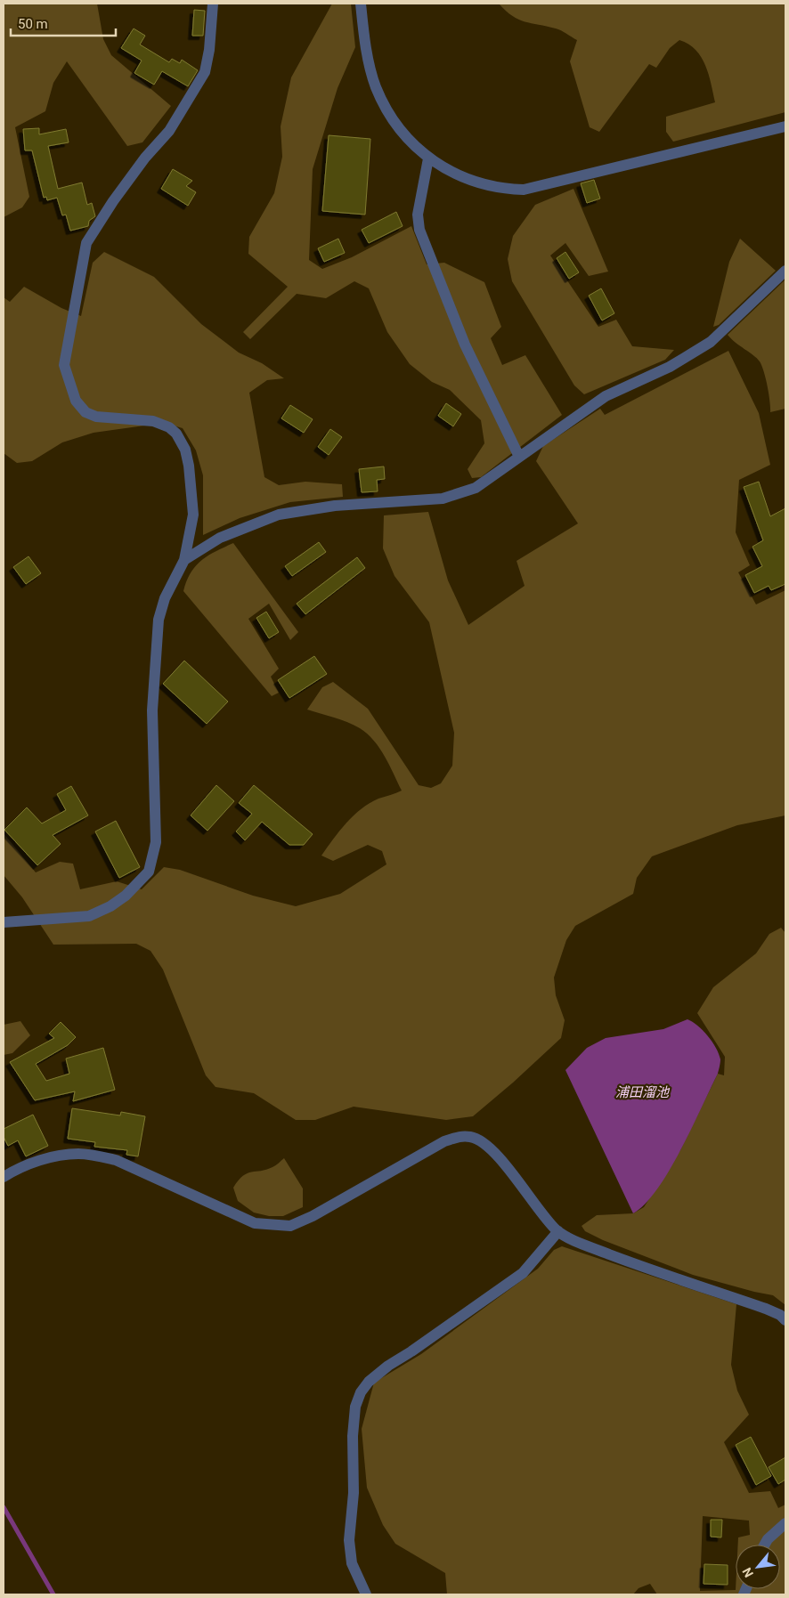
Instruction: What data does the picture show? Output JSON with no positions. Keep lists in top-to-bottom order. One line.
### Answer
{"water":["浦田溜池"],"scale_bar":"50 m","north":"bottom left"}
